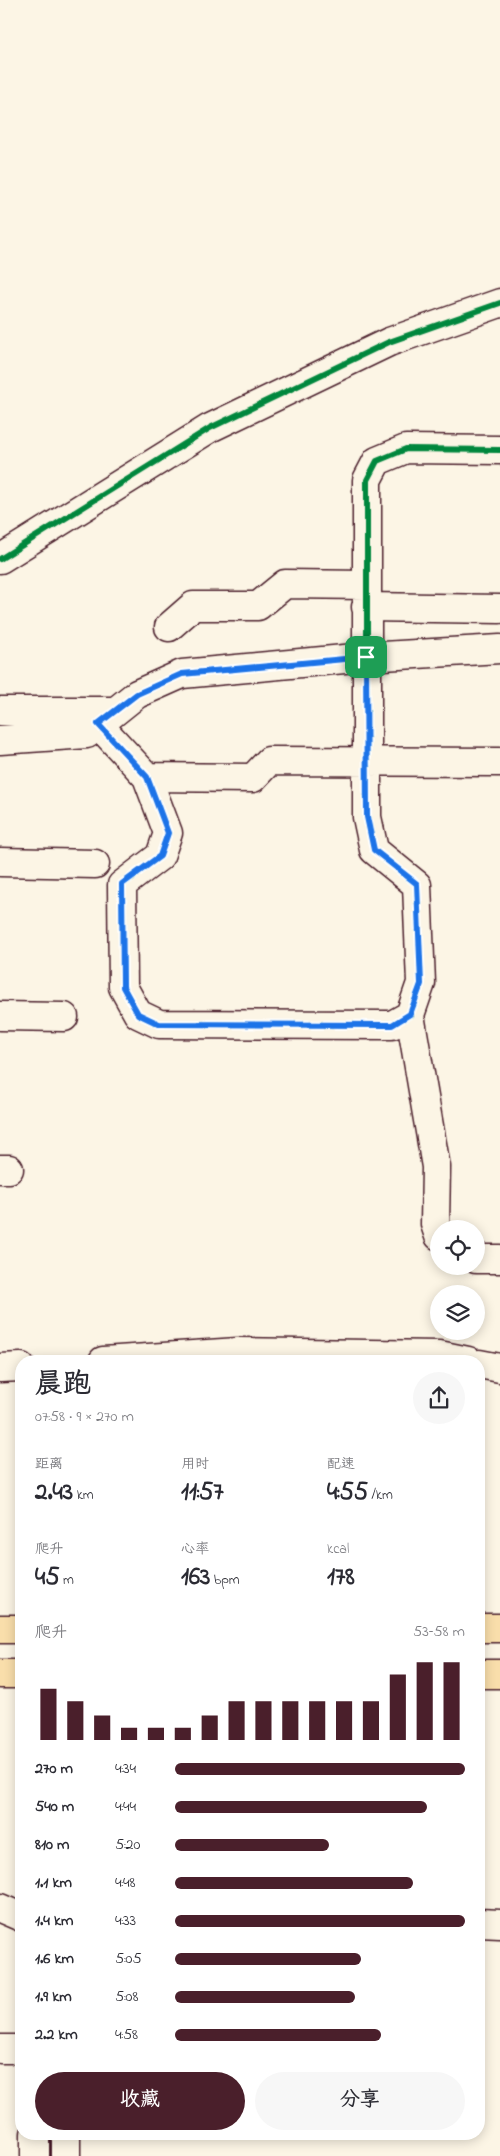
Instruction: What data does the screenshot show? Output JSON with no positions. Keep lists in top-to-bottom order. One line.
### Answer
{"page":{"heading":["晨跑","07:58 · 9 × 270 m"],"stats":[["距离","2.43 km"],["用时","11:57"],["配速","4:55 /km"],["爬升","45 m"],["心率","163 bpm"],["kcal","178"]],"chart":["爬升","53–58 m"],"list":[{"name":"270 m","note":"4:34"},{"name":"540 m","note":"4:44"},{"name":"810 m","note":"5:20"},{"name":"1.1 km","note":"4:48"},{"name":"1.4 km","note":"4:33"},{"name":"1.6 km","note":"5:05"},{"name":"1.9 km","note":"5:08"},{"name":"2.2 km","note":"4:58"}],"buttons":["收藏","分享"]}}
